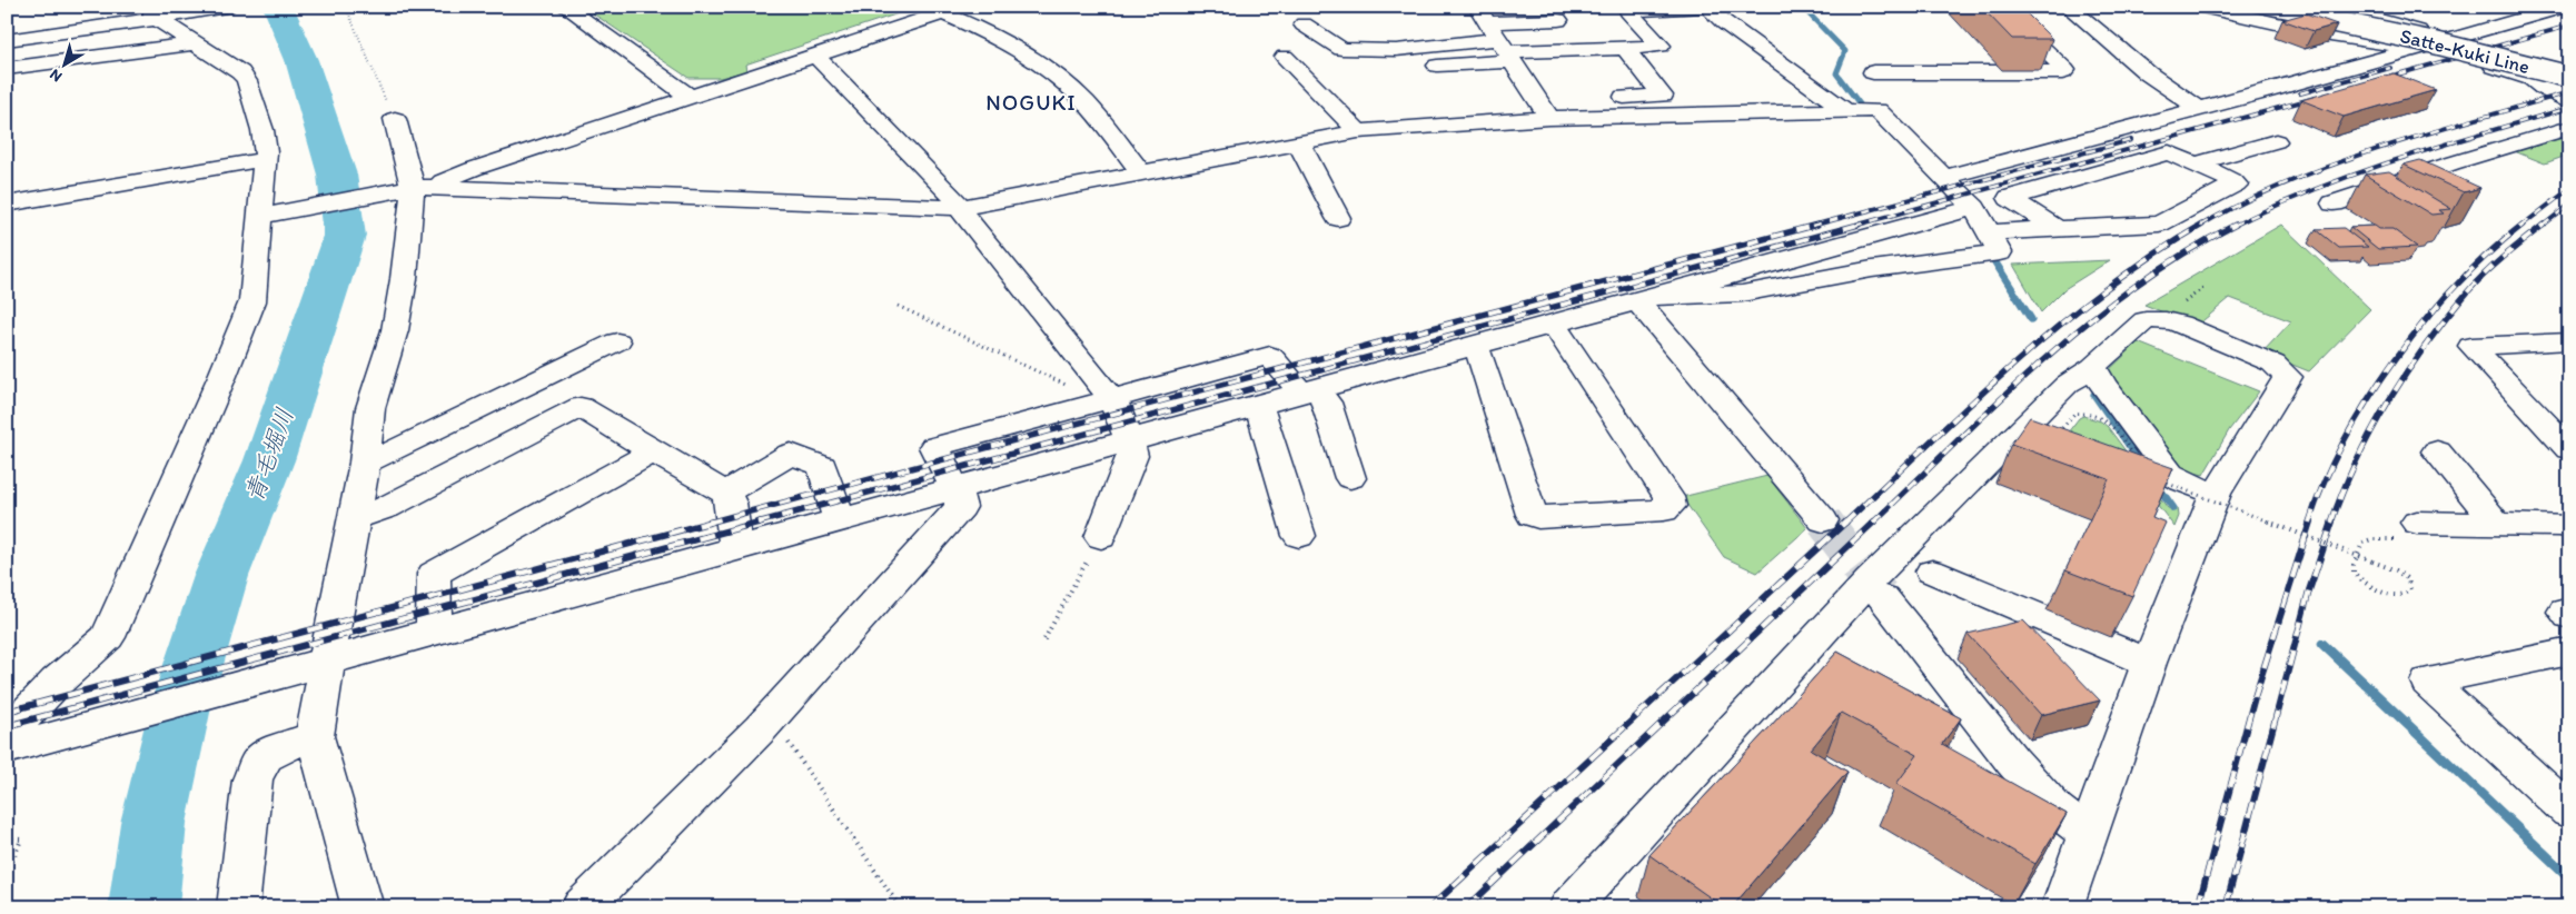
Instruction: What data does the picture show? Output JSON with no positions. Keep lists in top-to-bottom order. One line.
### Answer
{"streets":{"street":["Satte-Kuki Line"]},"districts":["NOGUKI"],"water":["青毛堀川"],"north":"bottom left"}
